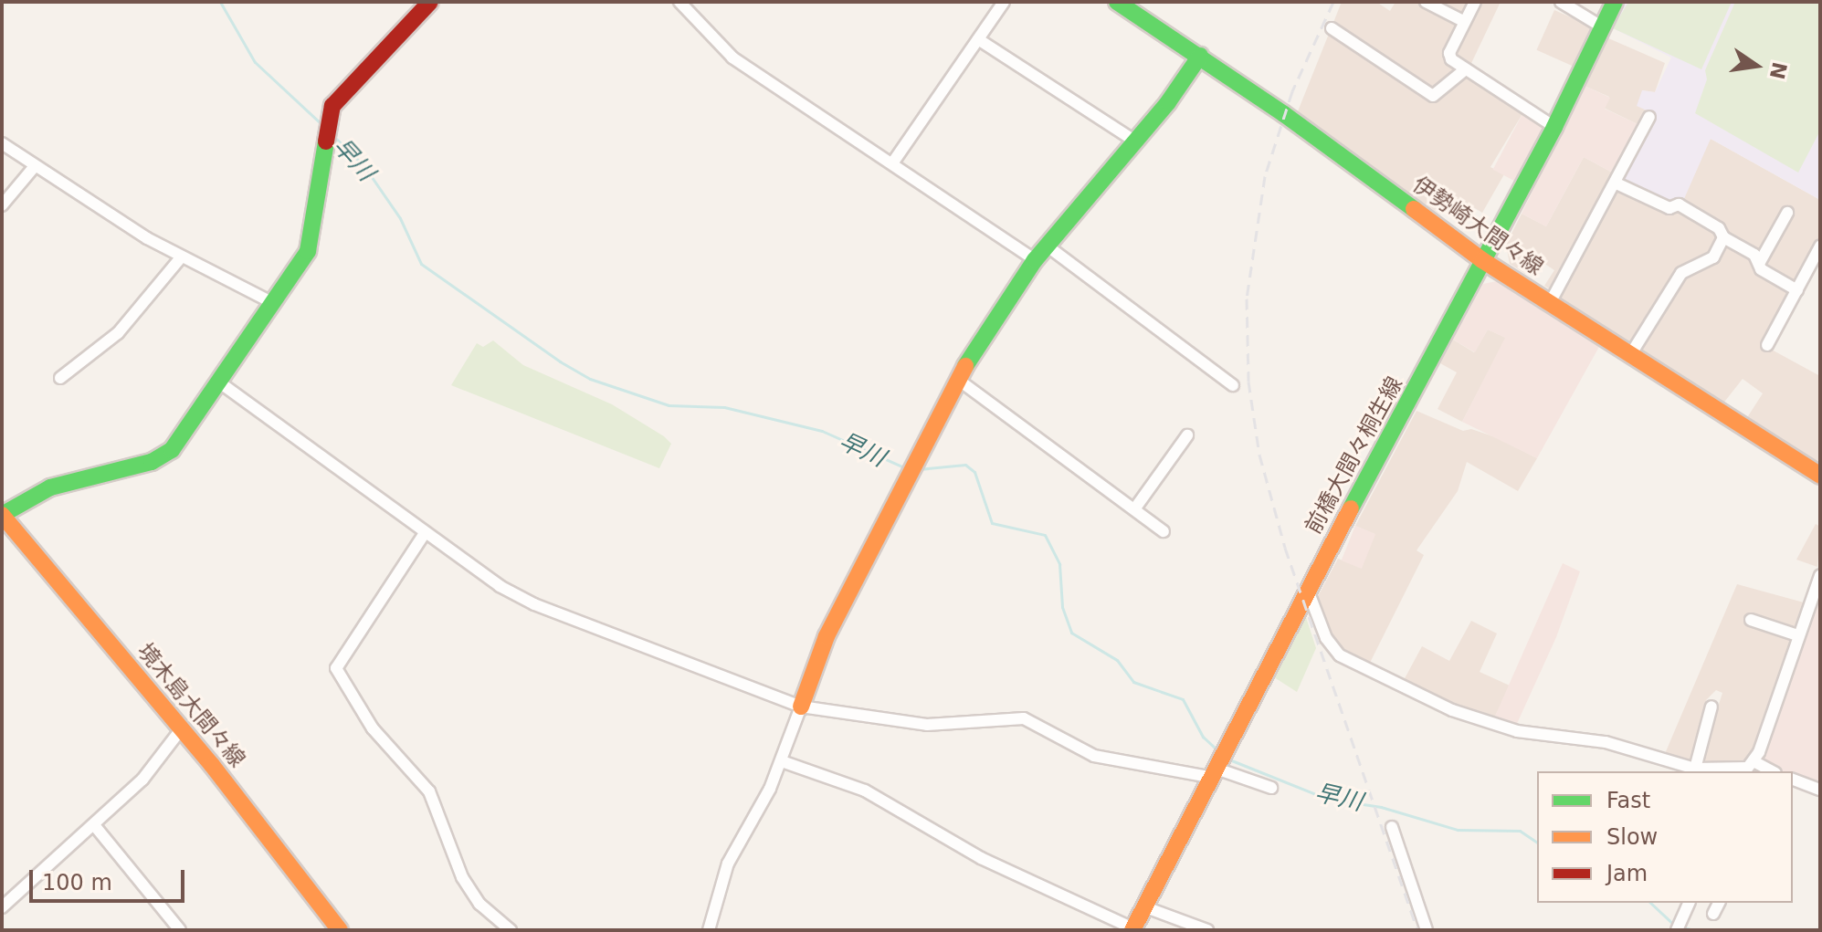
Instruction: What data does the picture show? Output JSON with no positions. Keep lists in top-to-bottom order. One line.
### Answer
{"streets":{"main road":["伊勢崎大間々線","前橋大間々桐生線","境木島大間々線"]},"crossings":[["伊勢崎大間々線","前橋大間々桐生線"]],"water":["早川"],"legend":["Fast","Slow","Jam"],"scale_bar":"100 m","north":"right"}
